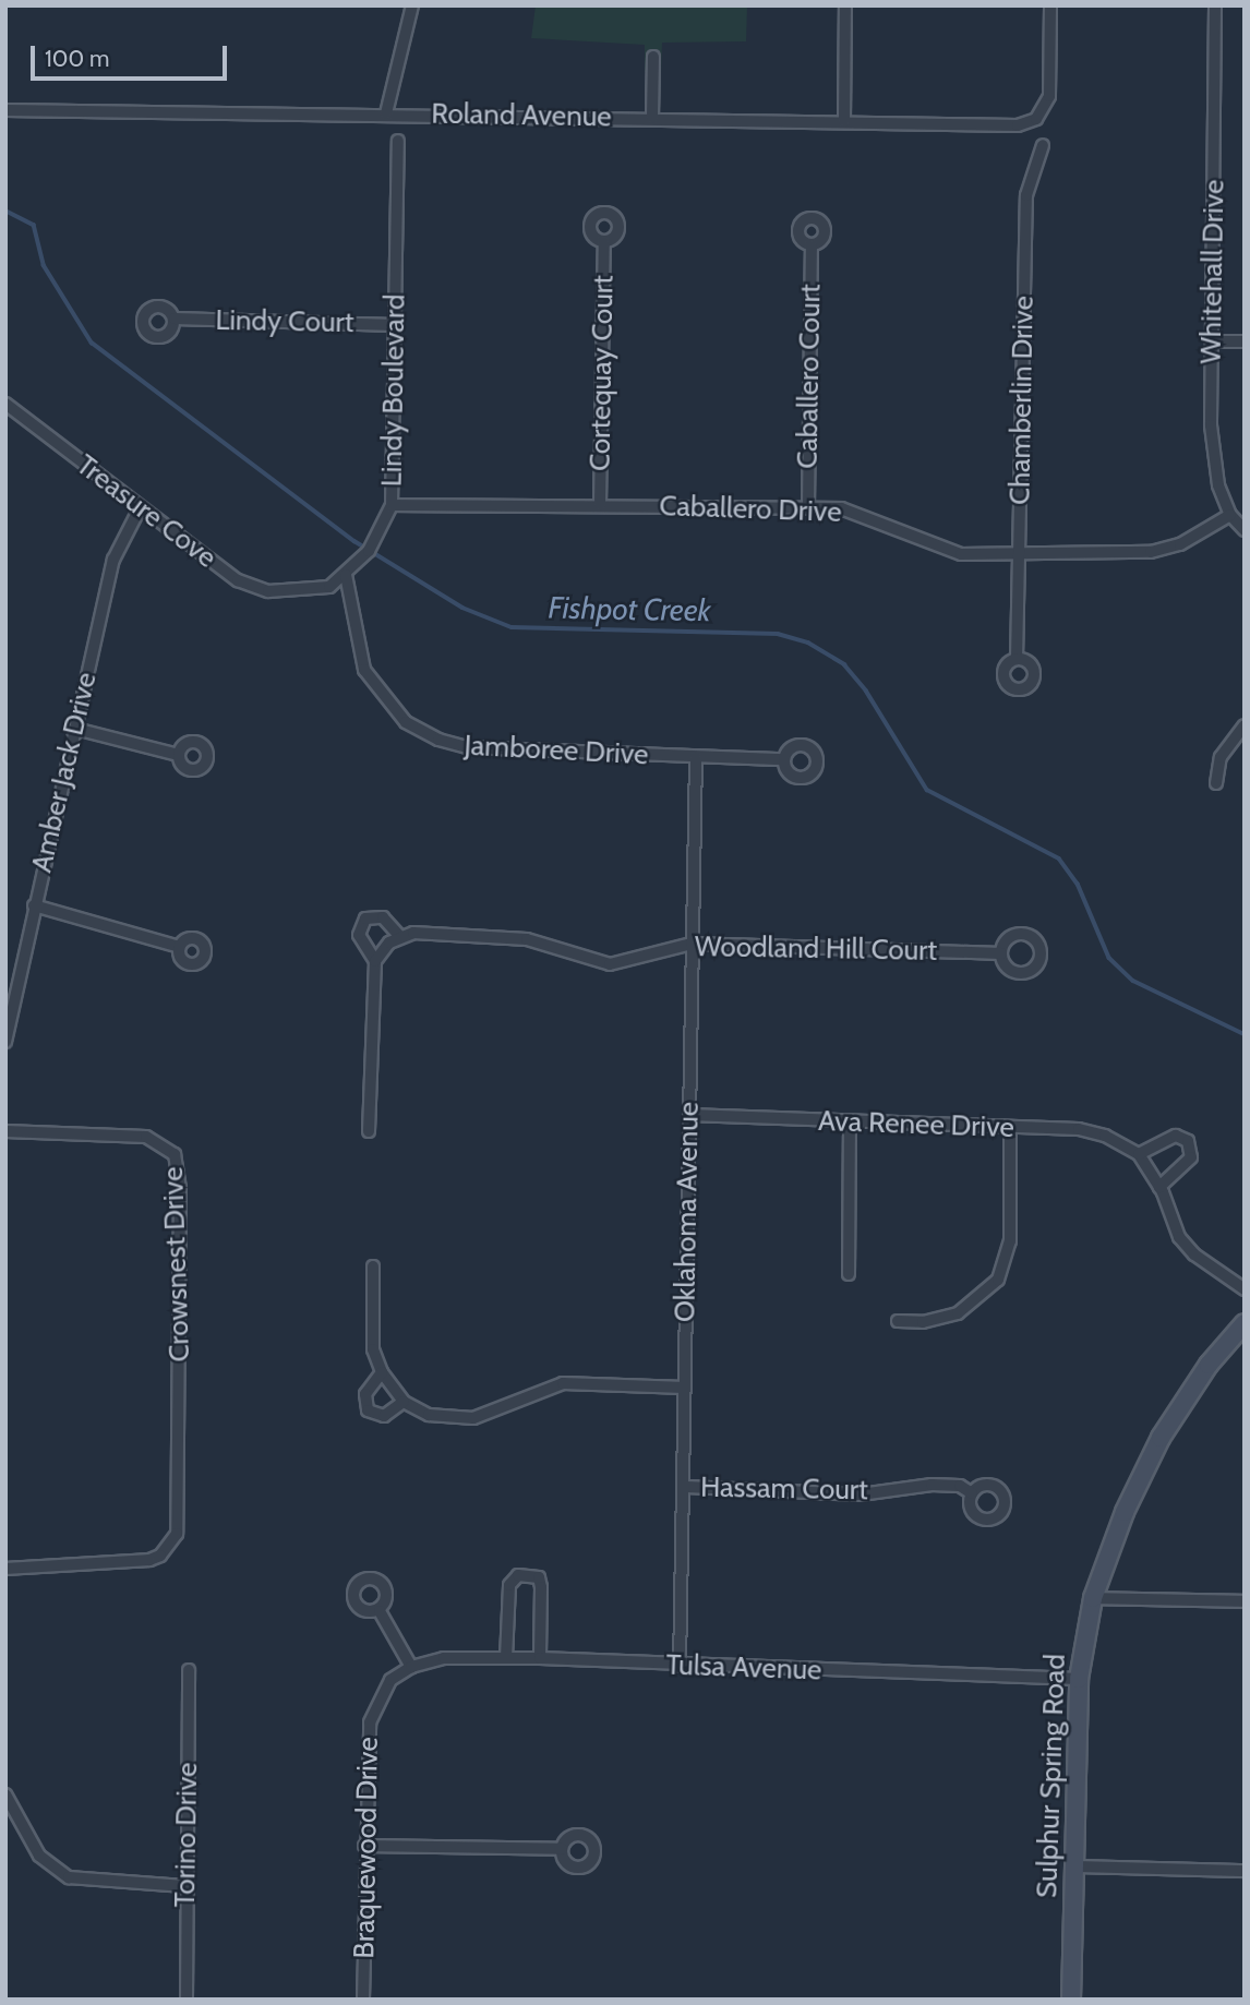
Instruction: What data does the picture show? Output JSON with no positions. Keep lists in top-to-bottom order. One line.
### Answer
{"streets":{"main road":["Sulphur Spring Road"],"street":["Roland Avenue","Whitehall Drive","Lindy Court","Cortequay Court","Caballero Court","Lindy Boulevard","Chamberlin Drive","Caballero Drive","Treasure Cove","Jamboree Drive","Amber Jack Drive","Woodland Hill Court","Ava Renee Drive","Oklahoma Avenue","Crowsnest Drive","Hassam Court","Tulsa Avenue","Torino Drive","Braquewood Drive"]},"crossings":[["Whitehall Drive","Caballero Drive"],["Lindy Court","Lindy Boulevard"],["Cortequay Court","Caballero Drive"],["Caballero Court","Caballero Drive"],["Lindy Boulevard","Caballero Drive"],["Lindy Boulevard","Treasure Cove"],["Lindy Boulevard","Jamboree Drive"],["Chamberlin Drive","Caballero Drive"],["Treasure Cove","Amber Jack Drive"],["Jamboree Drive","Oklahoma Avenue"],["Woodland Hill Court","Oklahoma Avenue"],["Ava Renee Drive","Oklahoma Avenue"],["Oklahoma Avenue","Hassam Court"],["Oklahoma Avenue","Tulsa Avenue"],["Tulsa Avenue","Sulphur Spring Road"],["Tulsa Avenue","Braquewood Drive"]],"water":["Fishpot Creek"],"scale_bar":"100 m"}
